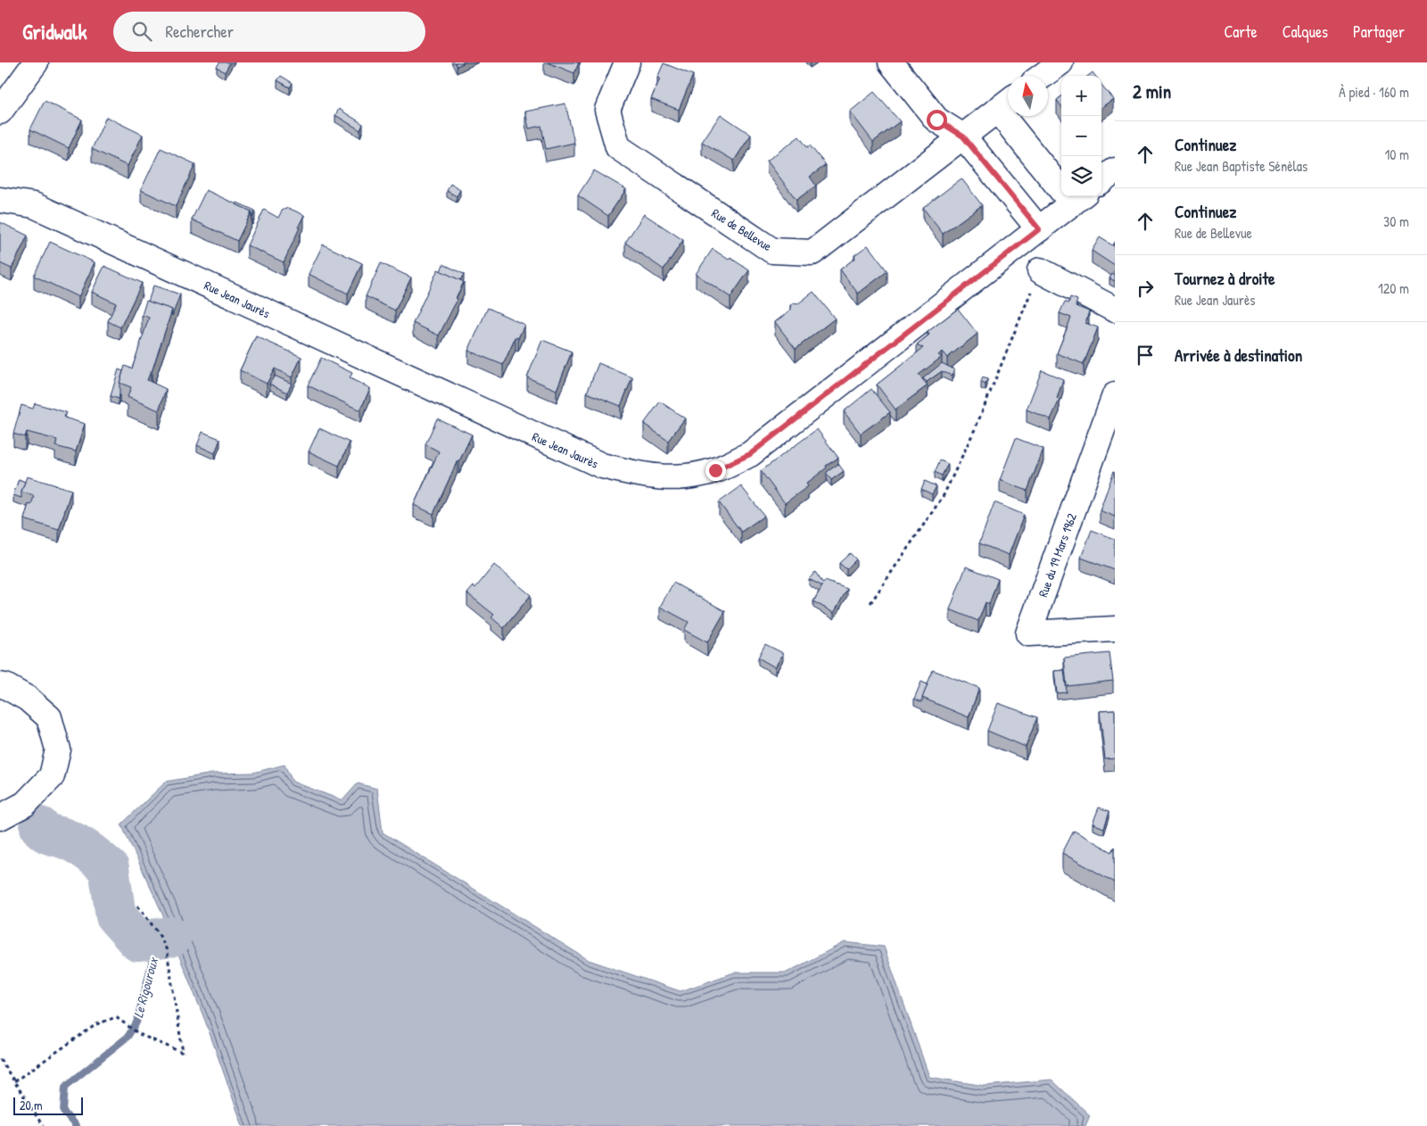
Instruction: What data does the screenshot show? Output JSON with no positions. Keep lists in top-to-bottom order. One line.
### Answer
{"streets":{"street":["Rue de Bellevue","Rue Jean Jaurès","Rue du 19 Mars 1962"]},"crossings":[["Rue de Bellevue","Rue Jean Jaurès"]],"water":["Le Rigouroux"],"scale_bar":"20 m","north":"top","page":{"header":"Gridwalk","search":"Rechercher","nav":["Carte","Calques","Partager"],"heading":["2 min","À pied · 160 m"],"map_buttons":["+","−"],"list":[["Continuez","Rue Jean Baptiste Sénèlas","10 m"],["Continuez","Rue de Bellevue","30 m"],["Tournez à droite","Rue Jean Jaurès","120 m"],"Arrivée à destination"],"scale":"20 m"}}
